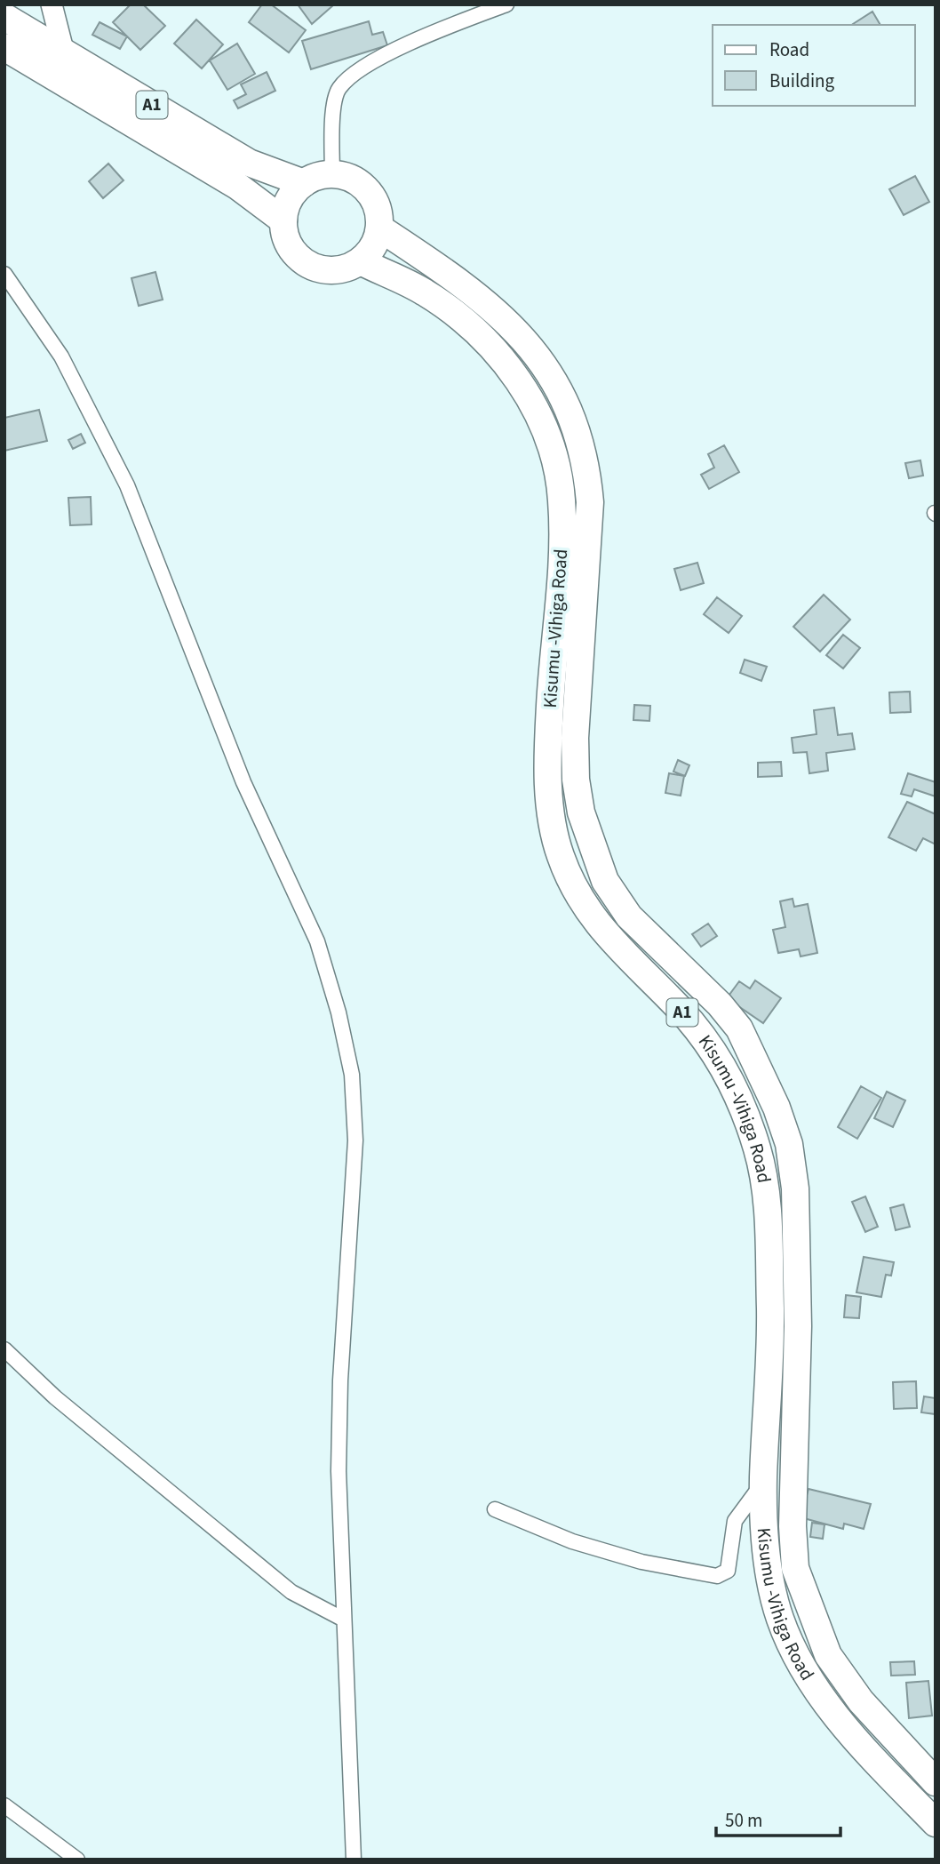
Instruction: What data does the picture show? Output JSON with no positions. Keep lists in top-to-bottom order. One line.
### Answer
{"streets":{"highway":["A1","Kisumu -Vihiga Road"]},"crossings":[["A1","Kisumu -Vihiga Road"]],"legend":["Road","Building"],"scale_bar":"50 m"}
